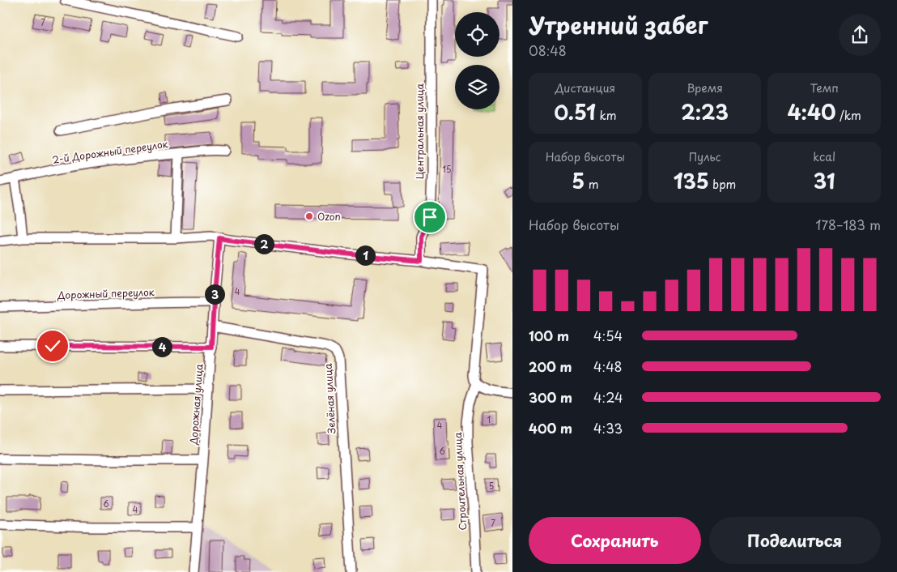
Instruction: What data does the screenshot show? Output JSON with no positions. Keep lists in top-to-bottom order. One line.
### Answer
{"streets":{"street":["Центральная улица","2-й Дорожный переулок","Дорожный переулок","Зелёная улица","Дорожная улица","Строительная улица"]},"crossings":[["Центральная улица","Строительная улица"],["Дорожный переулок","Дорожная улица"],["Зелёная улица","Дорожная улица"]],"places":["Ozon"],"house_numbers":["7","15","4","1","4","6","5","6","4","7"],"page":{"heading":["Утренний забег","08:48"],"stats":[["Дистанция","0.51 km"],["Время","2:23"],["Темп","4:40 /km"],["Набор высоты","5 m"],["Пульс","135 bpm"],["kcal","31"]],"chart":["Набор высоты","178–183 m"],"pins":["2","1","3","4"],"list":[{"name":"100 m","note":"4:54"},{"name":"200 m","note":"4:48"},{"name":"300 m","note":"4:24"},{"name":"400 m","note":"4:33"}],"buttons":["Сохранить","Поделиться"]}}
